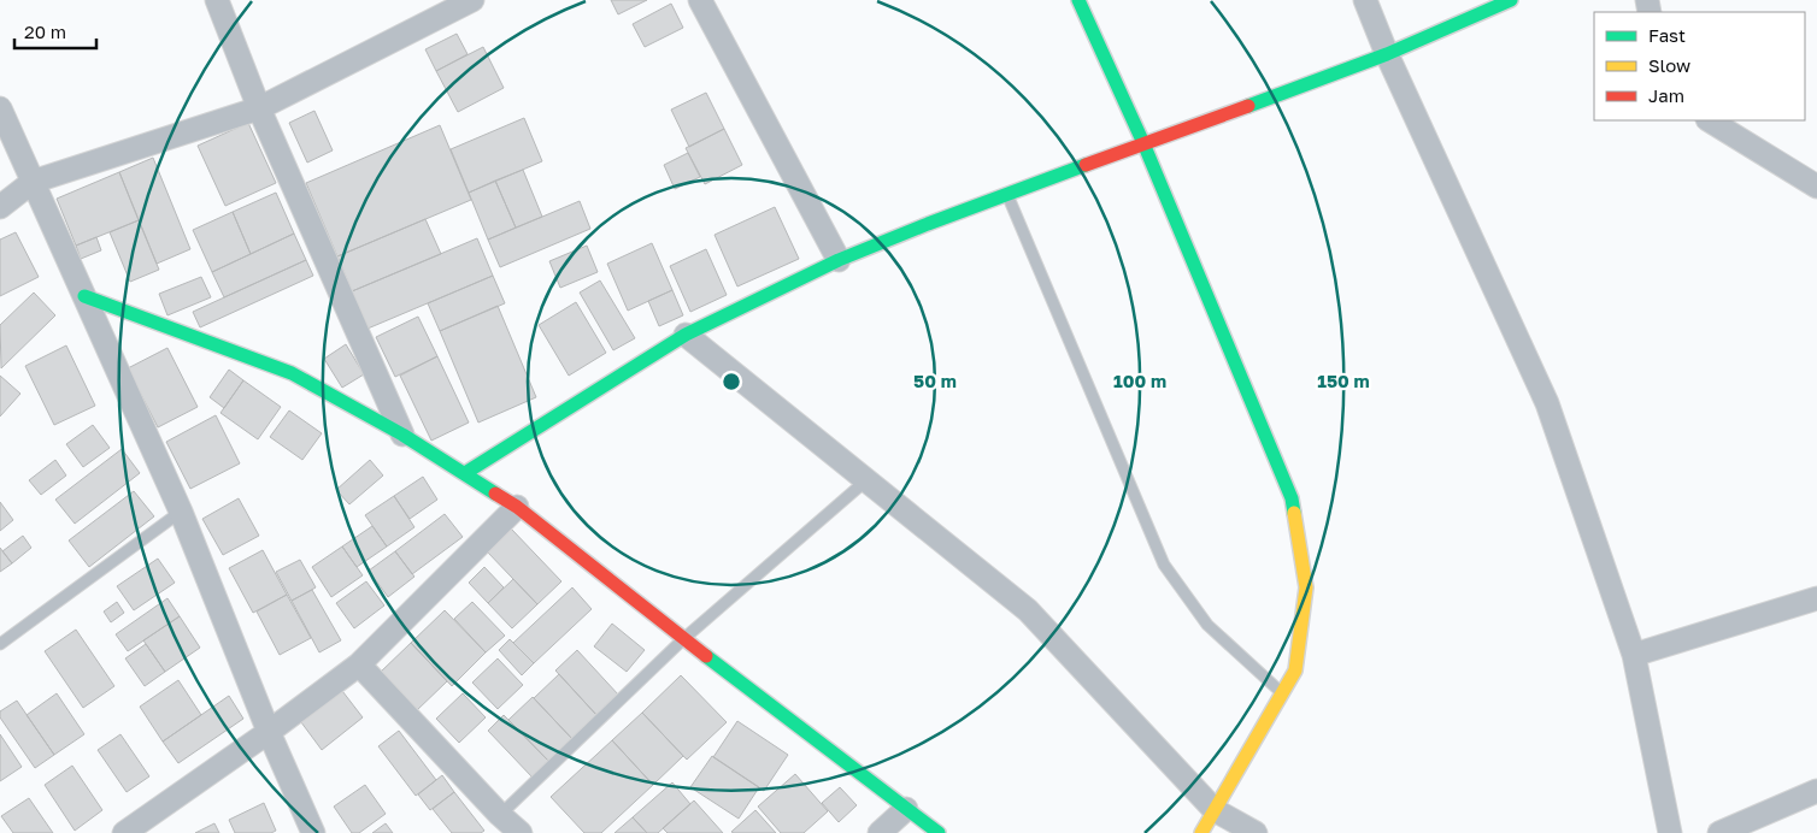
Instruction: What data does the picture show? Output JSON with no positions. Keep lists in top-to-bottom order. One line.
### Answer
{"legend":["Fast","Slow","Jam"],"scale_bar":"20 m","rings":["50 m","100 m","150 m"]}
